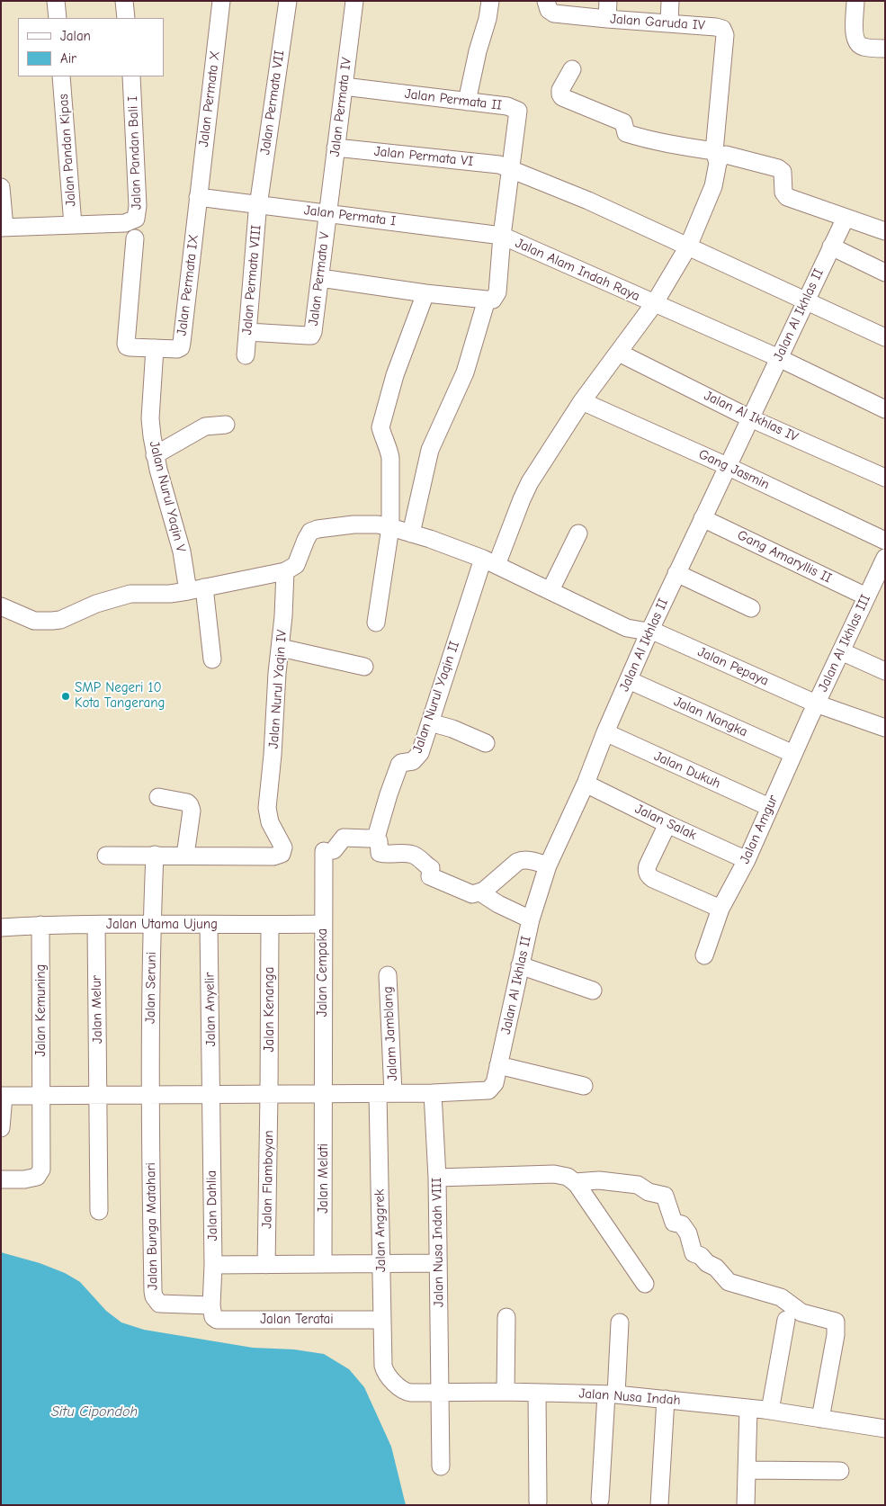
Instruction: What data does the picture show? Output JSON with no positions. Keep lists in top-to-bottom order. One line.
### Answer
{"streets":{"street":["Jalan Garuda IV","Jalan Permata X","Jalan Permata II","Jalan Permata VII","Jalan Permata IV","Jalan Pandan Kipas","Jalan Pandan Bali I","Jalan Permata VI","Jalan Permata I","Jalan Alam Indah Raya","Jalan Permata V","Jalan Permata VIII","Jalan Permata IX","Jalan Al Ikhlas II","Jalan Al Ikhlas IV","Gang Jasmin","Jalan Nurul Yaqin V","Gang Amaryllis II","Jalan Al Ikhlas III","Jalan Pepaya","Jalan Nurul Yaqin IV","Jalan Nurul Yaqin II","Jalan Nangka","Jalan Dukuh","Jalan Salak","Jalan Amgur","Jalan Utama Ujung","Jalan Cempaka","Jalan Seruni","Jalan Melur","Jalan Anyelir","Jalan Kenanga","Jalan Kemuning","Jalam Jamblang","Jalan Melati","Jalan Flamboyan","Jalan Dahlia","Jalan Bunga Matahari","Jalan Anggrek","Jalan Nusa Indah VIII","Jalan Teratai","Jalan Nusa Indah"]},"crossings":[["Jalan Garuda IV","Jalan Alam Indah Raya"],["Jalan Permata X","Jalan Permata I"],["Jalan Permata X","Jalan Permata IX"],["Jalan Permata II","Jalan Permata IV"],["Jalan Permata II","Jalan Permata VI"],["Jalan Permata II","Jalan Permata I"],["Jalan Permata II","Jalan Alam Indah Raya"],["Jalan Permata II","Jalan Pepaya"],["Jalan Permata VII","Jalan Permata I"],["Jalan Permata VII","Jalan Permata VIII"],["Jalan Permata IV","Jalan Permata VI"],["Jalan Permata IV","Jalan Permata I"],["Jalan Permata IV","Jalan Permata V"],["Jalan Pandan Kipas","Jalan Pandan Bali I"],["Jalan Permata I","Jalan Alam Indah Raya"],["Jalan Permata I","Jalan Permata V"],["Jalan Permata I","Jalan Permata VIII"],["Jalan Permata I","Jalan Permata IX"],["Jalan Alam Indah Raya","Jalan Al Ikhlas II"],["Jalan Alam Indah Raya","Jalan Al Ikhlas IV"],["Jalan Alam Indah Raya","Gang Jasmin"],["Jalan Alam Indah Raya","Jalan Nurul Yaqin II"],["Jalan Permata V","Jalan Permata VIII"],["Jalan Permata IX","Jalan Nurul Yaqin V"],["Jalan Al Ikhlas II","Jalan Al Ikhlas IV"],["Jalan Al Ikhlas II","Gang Jasmin"],["Jalan Al Ikhlas II","Gang Amaryllis II"],["Jalan Al Ikhlas II","Jalan Pepaya"],["Jalan Al Ikhlas II","Jalan Nangka"],["Jalan Al Ikhlas II","Jalan Dukuh"],["Jalan Al Ikhlas II","Jalan Salak"],["Jalan Al Ikhlas II","Jalan Nusa Indah VIII"],["Gang Jasmin","Jalan Nurul Yaqin II"],["Gang Amaryllis II","Jalan Al Ikhlas III"],["Jalan Al Ikhlas III","Jalan Pepaya"],["Jalan Al Ikhlas III","Jalan Amgur"],["Jalan Pepaya","Jalan Nurul Yaqin IV"],["Jalan Pepaya","Jalan Nurul Yaqin II"],["Jalan Pepaya","Jalan Amgur"],["Jalan Nurul Yaqin II","Jalan Cempaka"],["Jalan Nangka","Jalan Amgur"],["Jalan Dukuh","Jalan Amgur"],["Jalan Salak","Jalan Amgur"],["Jalan Utama Ujung","Jalan Cempaka"],["Jalan Utama Ujung","Jalan Seruni"],["Jalan Utama Ujung","Jalan Melur"],["Jalan Utama Ujung","Jalan Anyelir"],["Jalan Utama Ujung","Jalan Kenanga"],["Jalan Utama Ujung","Jalan Kemuning"],["Jalan Cempaka","Jalan Melati"],["Jalan Seruni","Jalan Bunga Matahari"],["Jalan Anyelir","Jalan Dahlia"],["Jalan Kenanga","Jalan Flamboyan"],["Jalam Jamblang","Jalan Anggrek"],["Jalan Dahlia","Jalan Bunga Matahari"],["Jalan Dahlia","Jalan Teratai"],["Jalan Bunga Matahari","Jalan Teratai"],["Jalan Anggrek","Jalan Teratai"],["Jalan Anggrek","Jalan Nusa Indah"],["Jalan Nusa Indah VIII","Jalan Nusa Indah"]],"water":["Situ Cipondoh"],"places":["SMP Negeri 10 Kota Tangerang"],"legend":["Jalan","Air"]}
